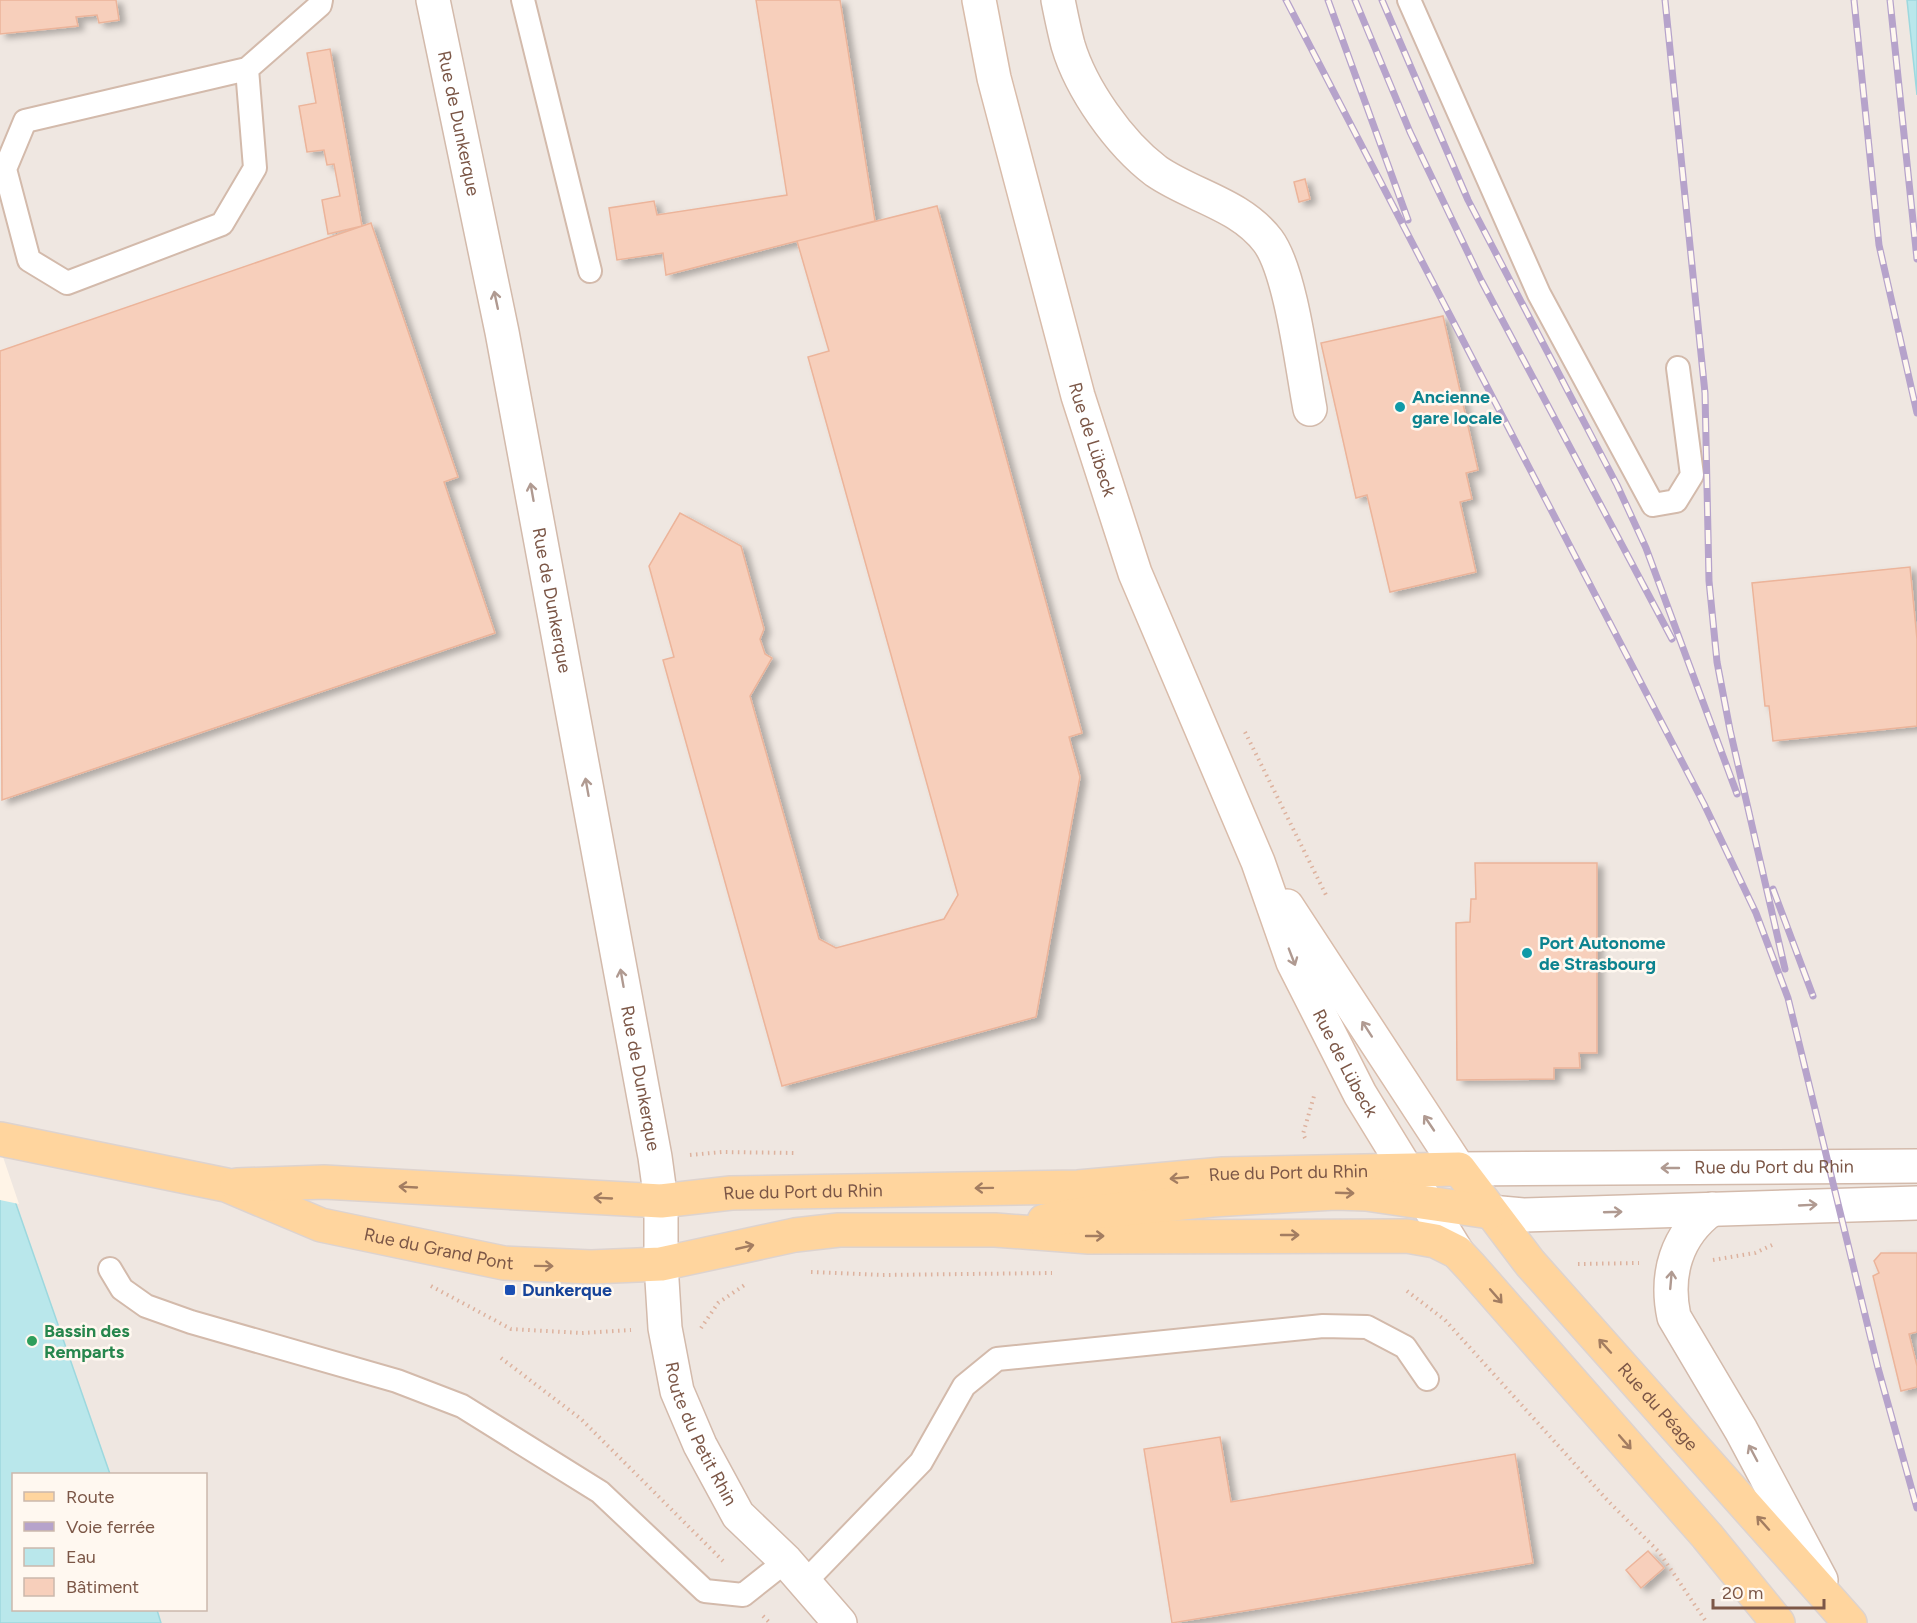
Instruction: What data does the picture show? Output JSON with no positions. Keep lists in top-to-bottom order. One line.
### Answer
{"streets":{"main road":["Rue de Lübeck","Rue du Port du Rhin","Rue du Grand Pont","Rue du Péage"],"street":["Rue de Dunkerque","Route du Petit Rhin"]},"crossings":[["Rue de Dunkerque","Rue du Port du Rhin"],["Rue de Dunkerque","Rue du Grand Pont"],["Rue de Dunkerque","Route du Petit Rhin"],["Rue de Lübeck","Rue du Port du Rhin"],["Rue de Lübeck","Rue du Péage"],["Rue du Port du Rhin","Rue du Grand Pont"],["Rue du Port du Rhin","Rue du Péage"],["Rue du Port du Rhin","Route du Petit Rhin"],["Rue du Grand Pont","Route du Petit Rhin"]],"one_way":["Rue de Dunkerque"],"places":{"other":["Ancienne gare locale","Port Autonome de Strasbourg","Bassin des Remparts"],"transit":["Dunkerque"]},"legend":["Route","Voie ferrée","Eau","Bâtiment"],"scale_bar":"20 m"}
